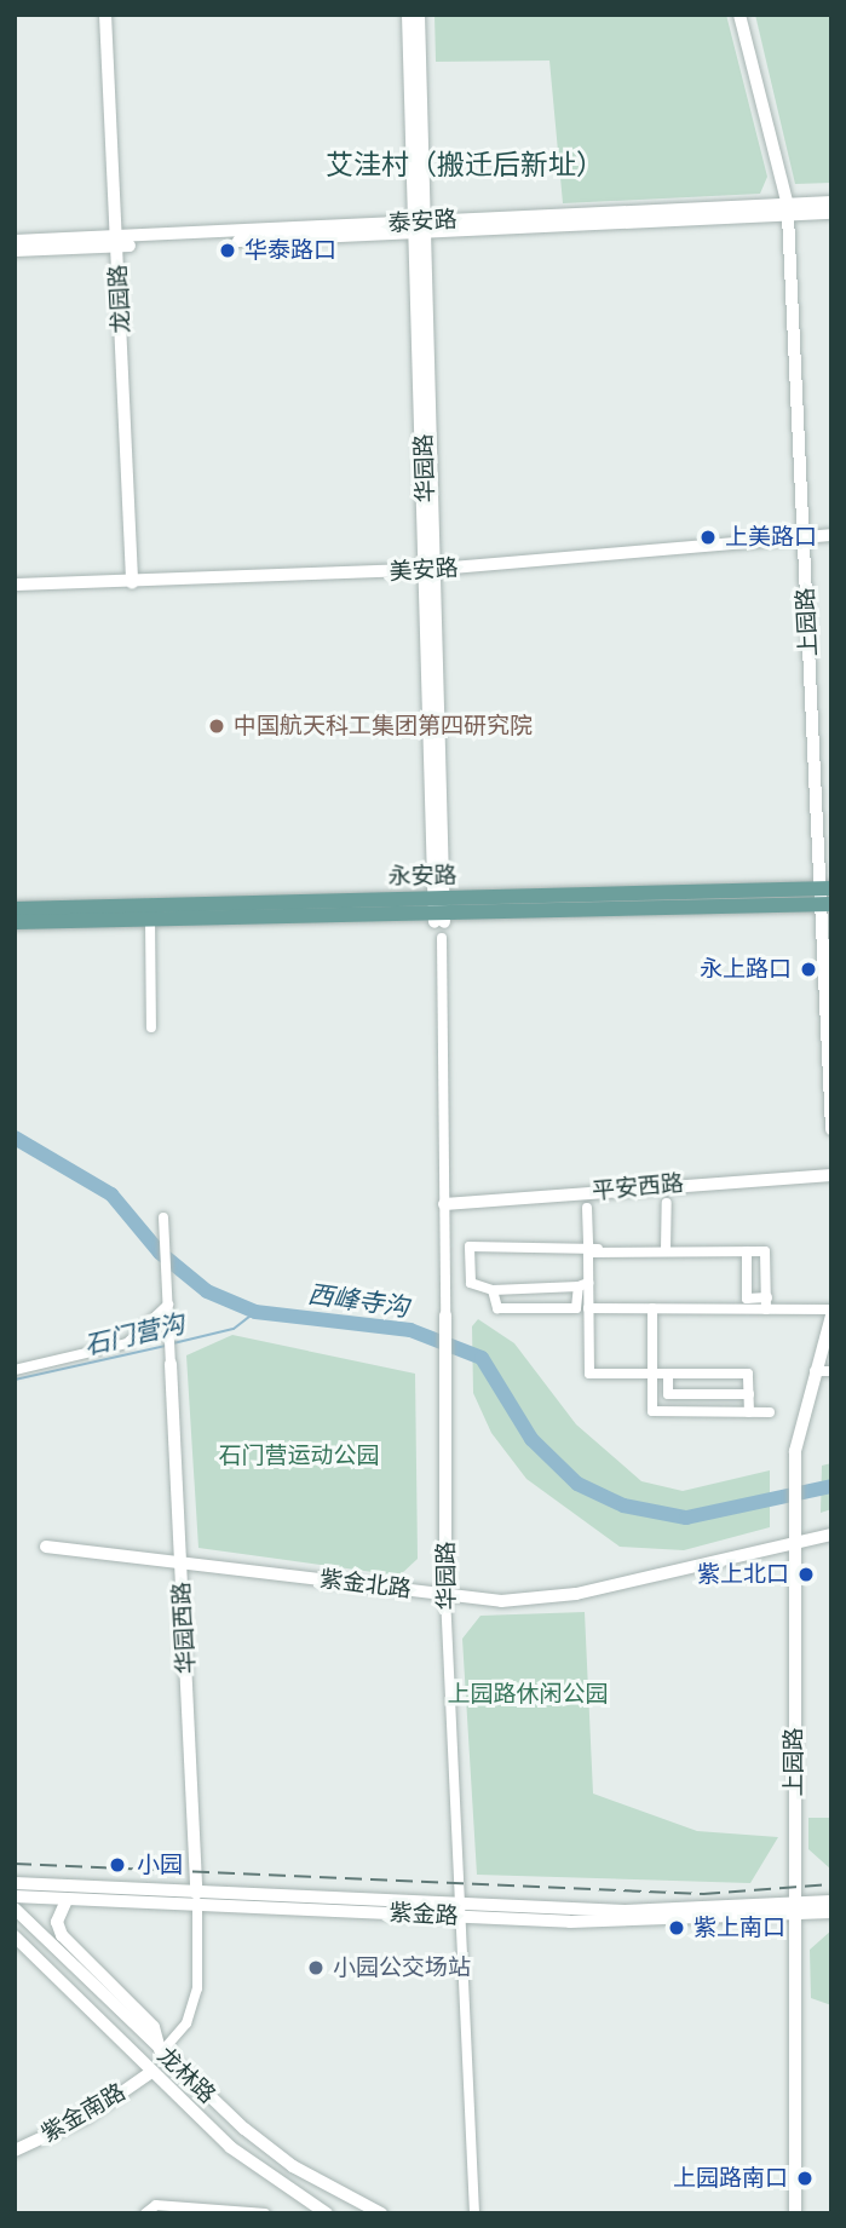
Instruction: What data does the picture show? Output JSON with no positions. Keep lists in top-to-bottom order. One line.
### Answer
{"streets":{"main road":["泰安路","永安路","紫金路","龙林路"],"street":["龙园路","华园路","美安路","上园路","平安西路","紫金北路","华园西路","紫金南路"]},"crossings":[["泰安路","龙园路"],["泰安路","华园路"],["泰安路","上园路"],["龙园路","美安路"],["华园路","美安路"],["华园路","永安路"],["华园路","平安西路"],["华园路","紫金北路"],["华园路","紫金路"],["美安路","上园路"],["上园路","永安路"],["上园路","紫金北路"],["上园路","紫金路"],["紫金北路","华园西路"],["华园西路","紫金路"],["华园西路","龙林路"],["龙林路","紫金南路"]],"districts":["艾洼村（搬迁后新址）"],"water":["西峰寺沟","石门营沟"],"parks":["石门营运动公园","上园路休闲公园"],"places":["华泰路口","上美路口","中国航天科工集团第四研究院","永上路口","紫上北口","小园","紫上南口","小园公交场站","上园路南口"]}
